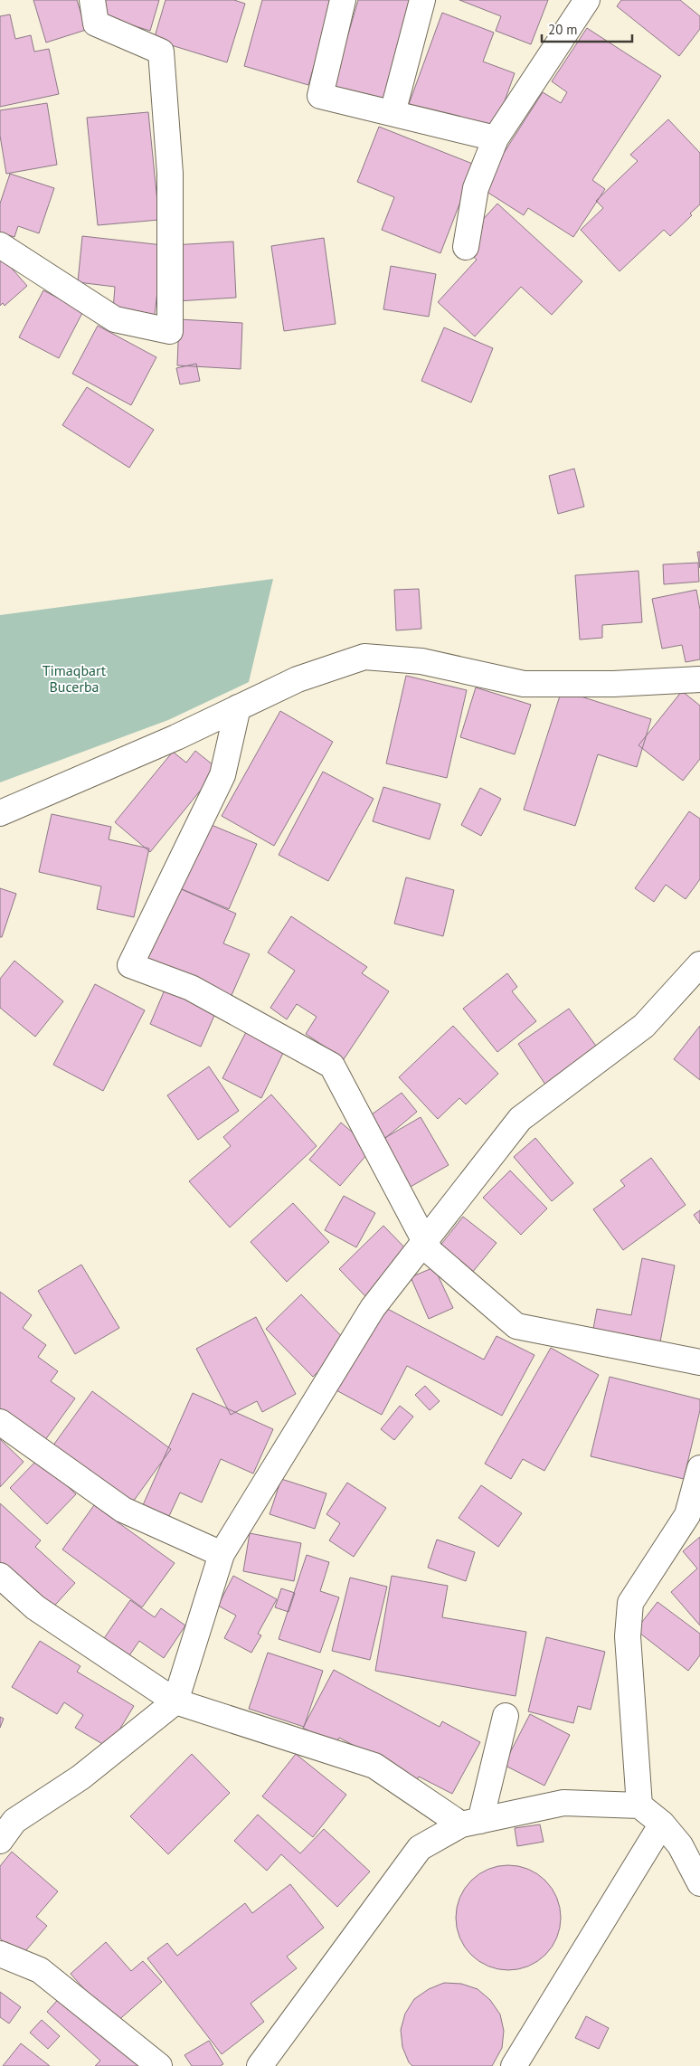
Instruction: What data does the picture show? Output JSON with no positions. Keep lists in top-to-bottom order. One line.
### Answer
{"parks":["Timaqbart Bucerba"],"scale_bar":"20 m"}
